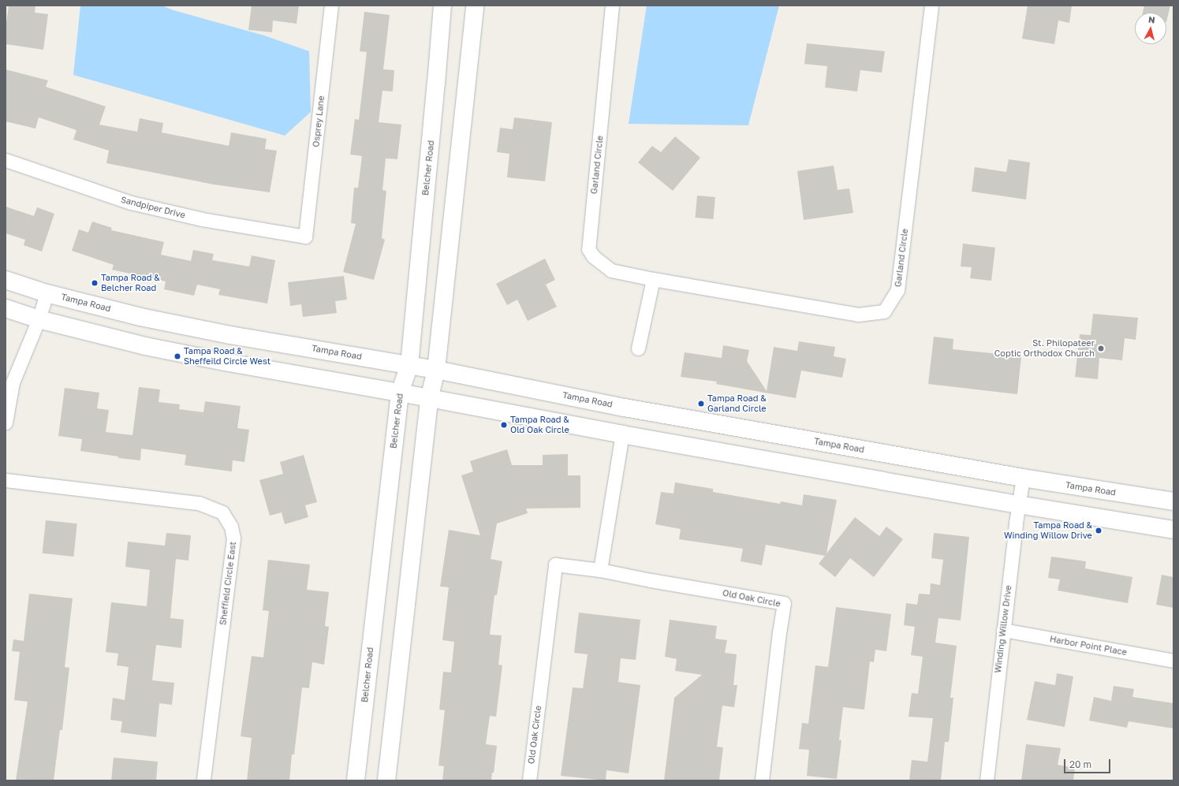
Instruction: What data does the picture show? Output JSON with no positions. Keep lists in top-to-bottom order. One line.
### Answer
{"streets":{"main road":["Belcher Road","Tampa Road"],"street":["Osprey Lane","Garland Circle","Sandpiper Drive","Sheffield Circle East","Old Oak Circle","Winding Willow Drive","Harbor Point Place"]},"crossings":[["Osprey Lane","Sandpiper Drive"],["Belcher Road","Tampa Road"],["Tampa Road","Winding Willow Drive"],["Winding Willow Drive","Harbor Point Place"]],"places":["Tampa Road & Belcher Road","St. Philopateer Coptic Orthodox Church","Tampa Road & Sheffeild Circle West","Tampa Road & Garland Circle","Tampa Road & Old Oak Circle","Tampa Road & Winding Willow Drive"],"scale_bar":"20 m","north":"top"}
